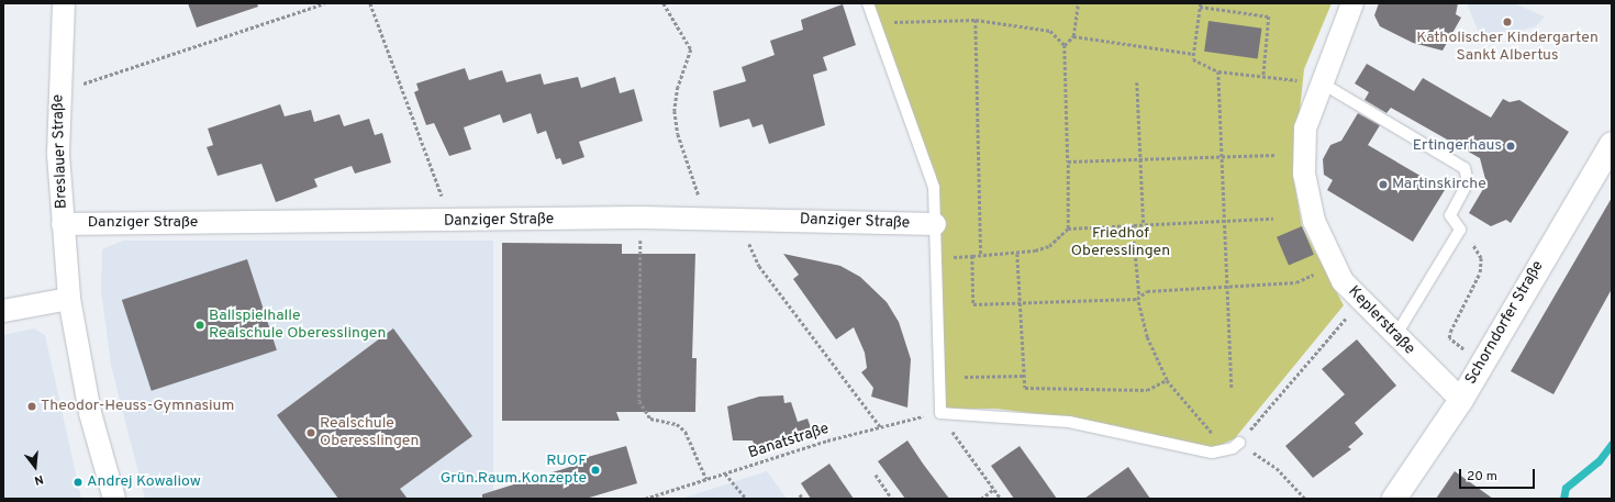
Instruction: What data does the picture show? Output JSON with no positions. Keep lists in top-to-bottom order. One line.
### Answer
{"streets":{"main road":["Schorndorfer Straße"],"street":["Breslauer Straße","Danziger Straße","Keplerstraße"],"path":["Banatstraße"]},"crossings":[["Breslauer Straße","Danziger Straße"],["Keplerstraße","Schorndorfer Straße"]],"parks":["Friedhof Oberesslingen"],"places":["Katholischer Kindergarten Sankt Albertus","Ertingerhaus","Martinskirche","Ballspielhalle Realschule Oberesslingen","Theodor-Heuss-Gymnasium","Realschule Oberesslingen","RUOF Grün.Raum.Konzepte","Andrej Kowaliow"],"scale_bar":"20 m","north":"bottom"}
